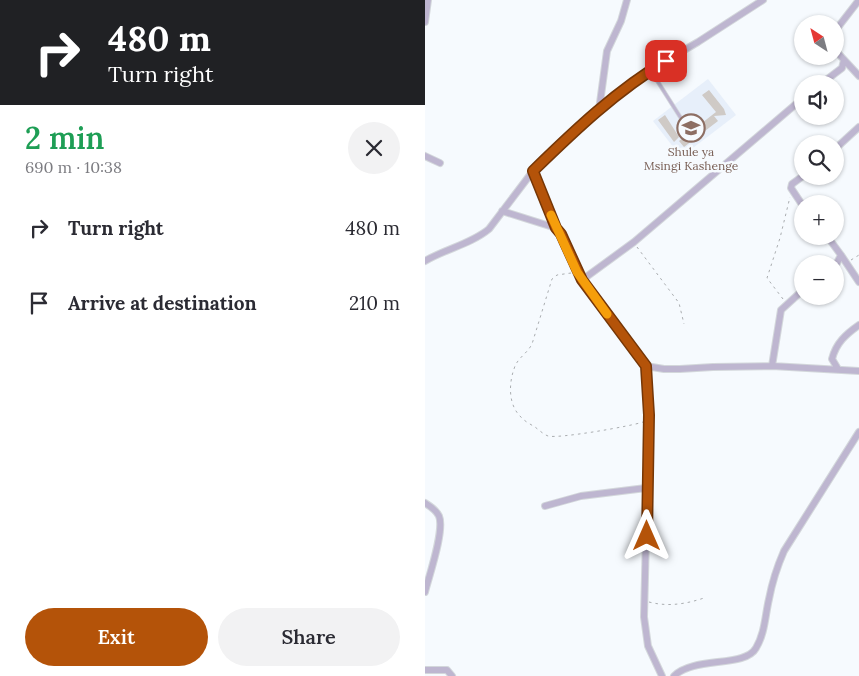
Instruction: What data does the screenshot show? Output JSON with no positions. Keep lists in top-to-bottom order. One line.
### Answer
{"places":{"school or university":["Shule ya Msingi Kashenge"]},"north":"top left","page":{"turn":["480 m","Turn right"],"map_buttons":["+","−"],"heading":["2 min","690 m · 10:38"],"list":[{"name":"Turn right","value":"480 m"},{"name":"Arrive at destination","value":"210 m"}],"buttons":["Exit","Share"]}}
